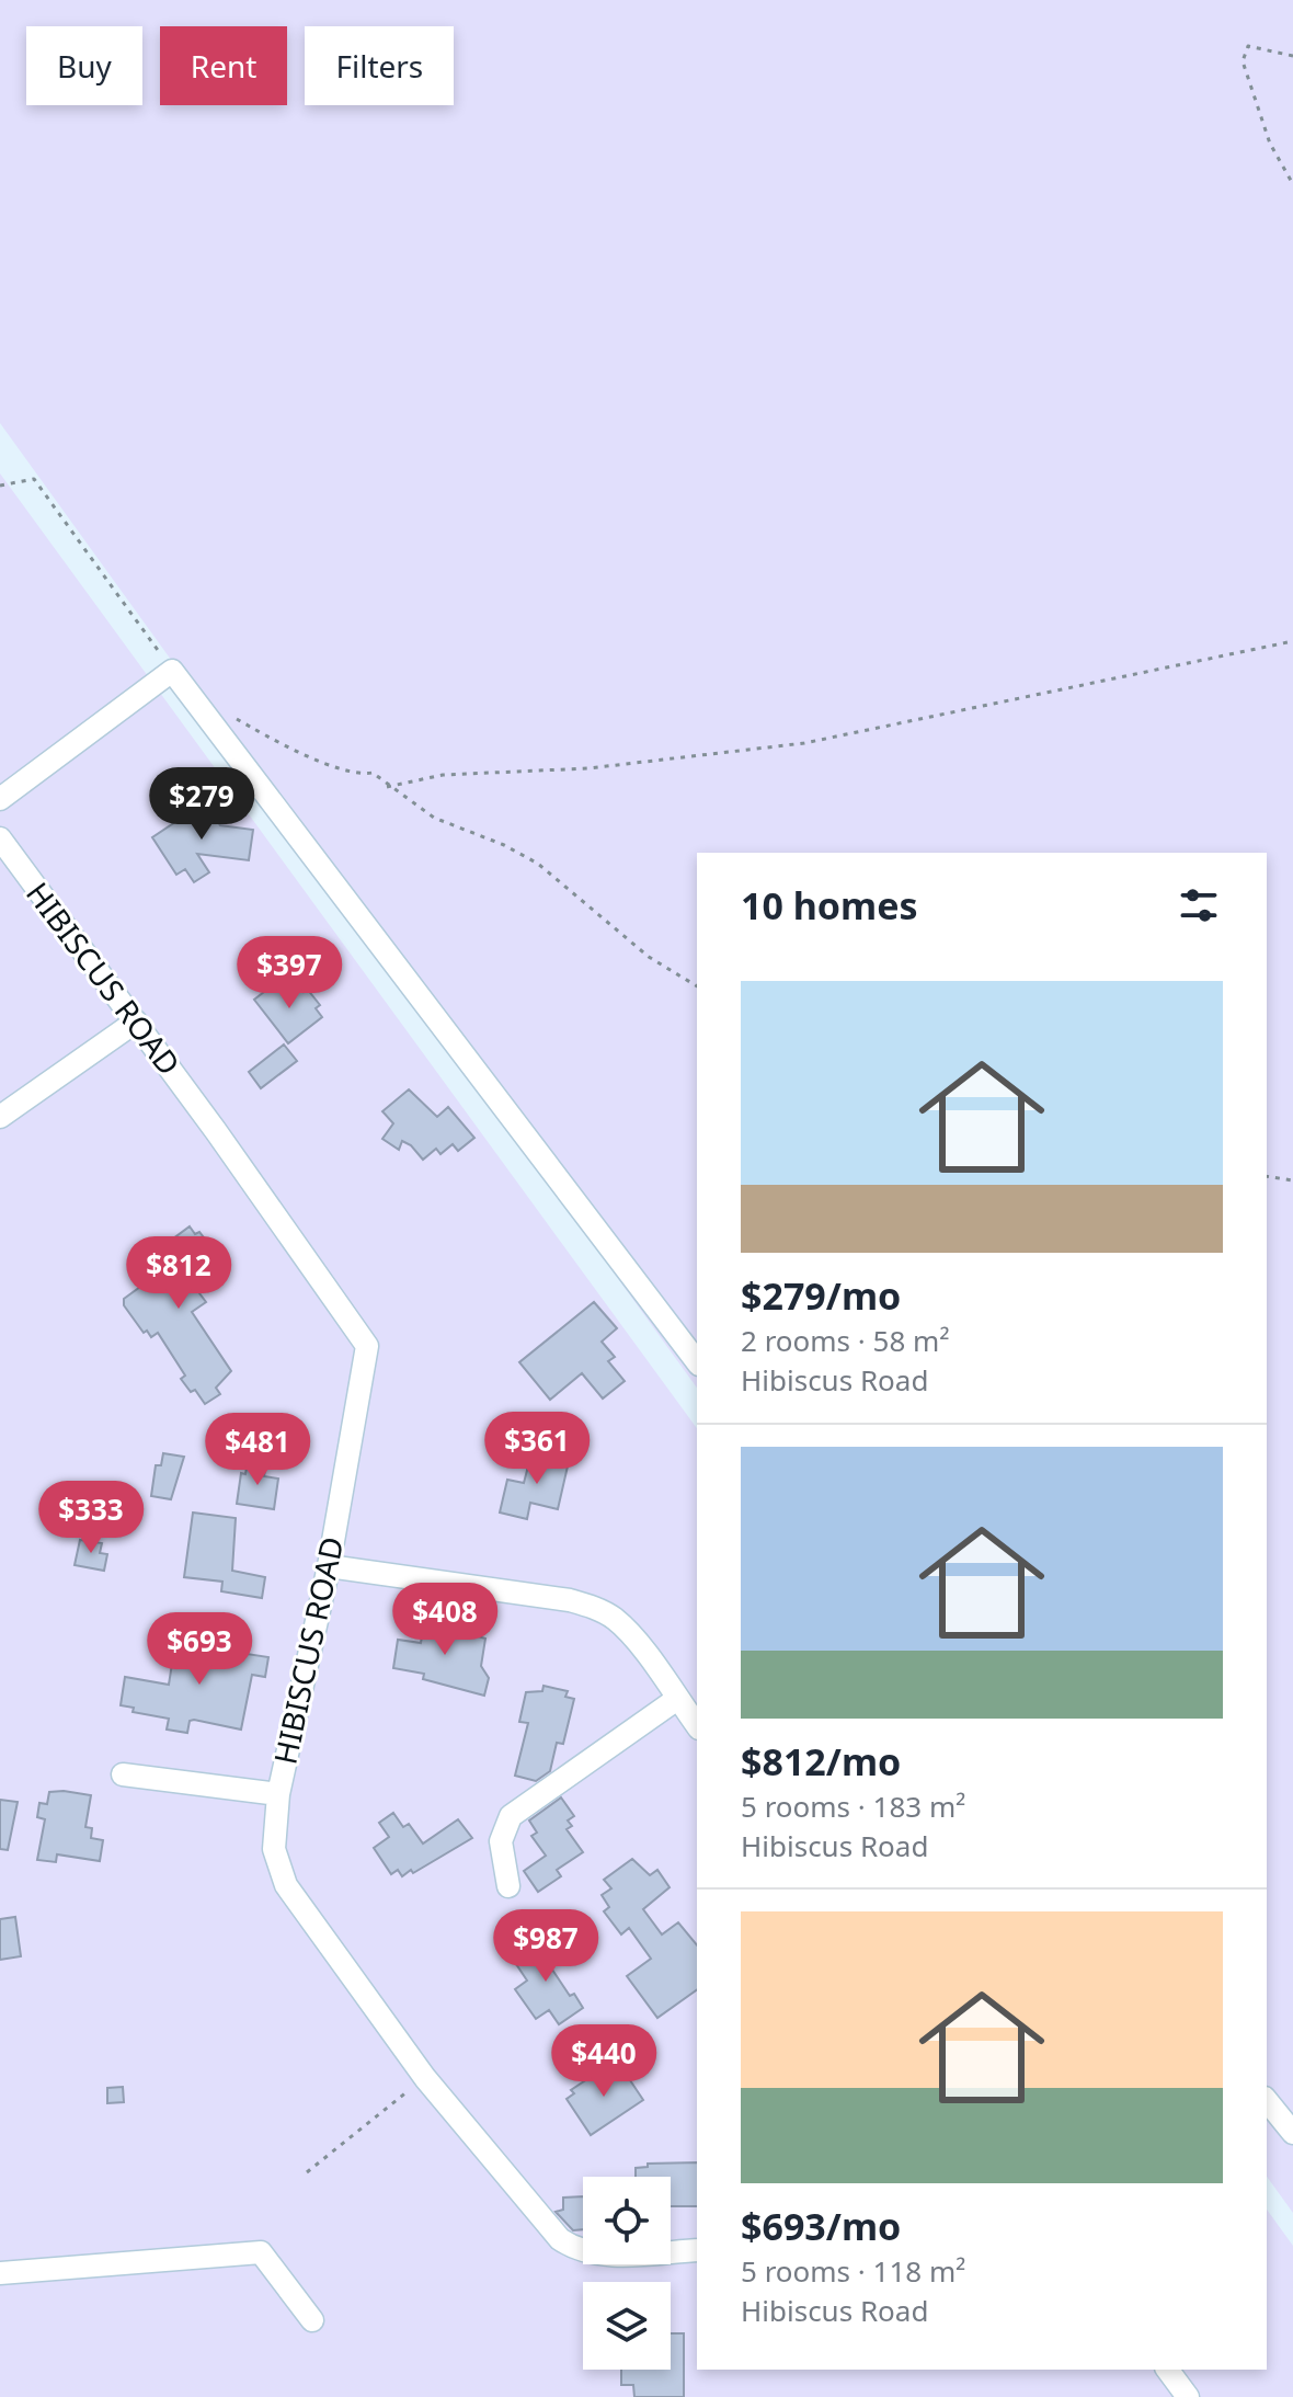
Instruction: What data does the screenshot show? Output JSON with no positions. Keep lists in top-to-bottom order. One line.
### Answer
{"streets":{"street":["HIBISCUS ROAD"]},"page":{"chip":["Buy","Rent","Filters"],"price":["$279","$397","$812","$361","$481","$333","$408","$693","$987","$440"],"heading":"10 homes","list":[{"name":"$279/mo","note":"2 rooms · 58 m² · Hibiscus Road"},{"name":"$812/mo","note":"5 rooms · 183 m² · Hibiscus Road"},{"name":"$693/mo","note":"5 rooms · 118 m² · Hibiscus Road"}]}}
